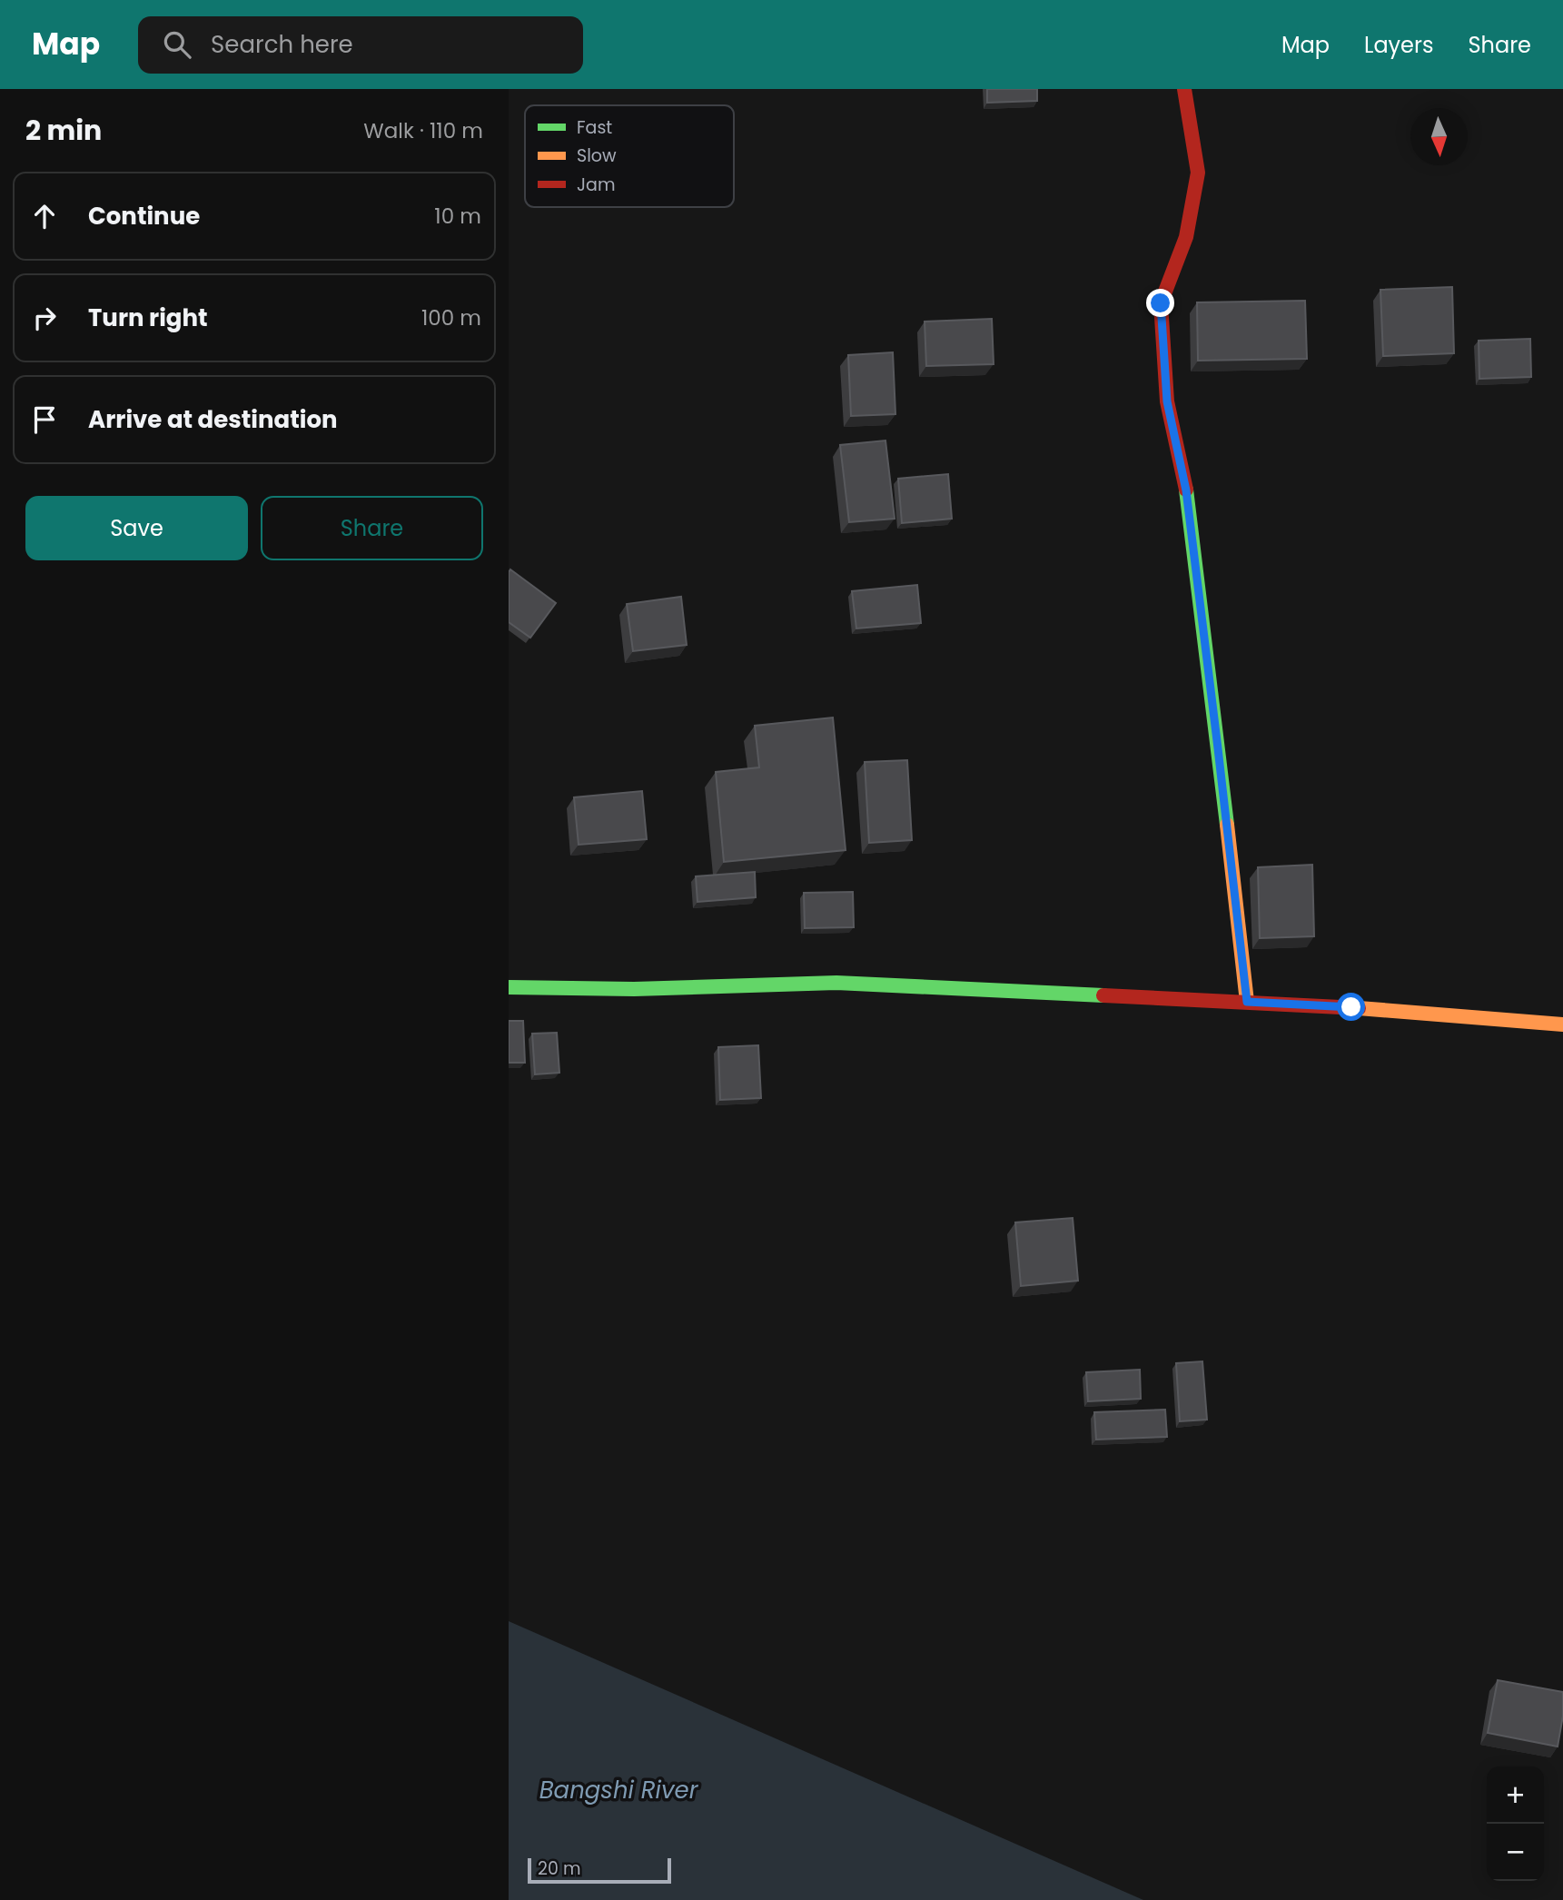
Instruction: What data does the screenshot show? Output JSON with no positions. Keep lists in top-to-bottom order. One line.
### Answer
{"water":["Bangshi River"],"legend":["Fast","Slow","Jam"],"scale_bar":"20 m","north":"bottom","page":{"header":"Map","search":"Search here","nav":["Map","Layers","Share"],"heading":["2 min","Walk · 110 m"],"list":[["Continue","10 m"],["Turn right","100 m"],"Arrive at destination"],"buttons":["Save","Share"],"map_buttons":["+","−"],"scale":"20 m"}}
